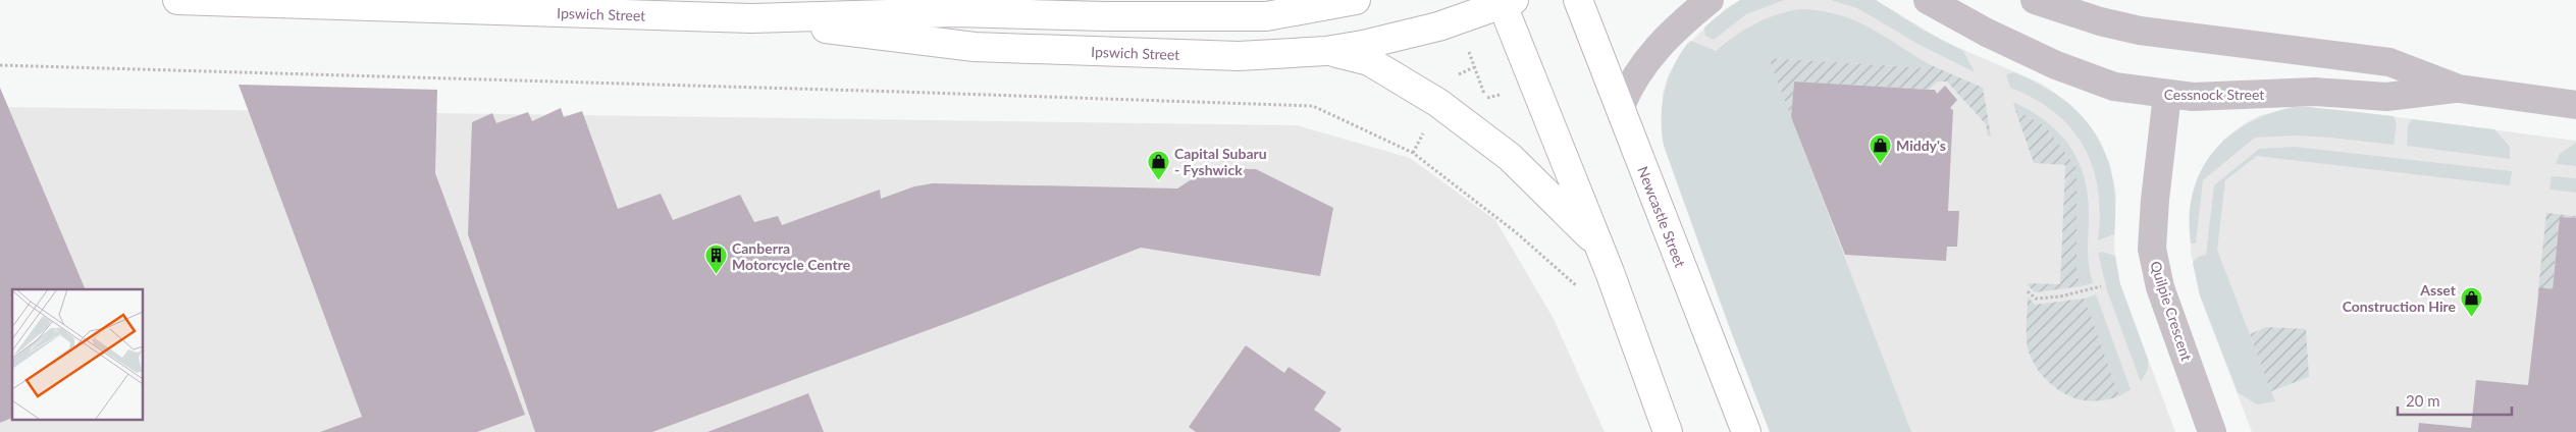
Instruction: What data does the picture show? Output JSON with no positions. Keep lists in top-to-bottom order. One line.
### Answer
{"streets":{"main road":["Ipswich Street","Newcastle Street"],"street":["Cessnock Street","Quilpie Crescent"]},"crossings":[["Cessnock Street","Quilpie Crescent"]],"places":{"shop":["Middy's","Capital Subaru - Fyshwick","Asset Construction Hire"],"building":["Canberra Motorcycle Centre"]},"scale_bar":"20 m"}
